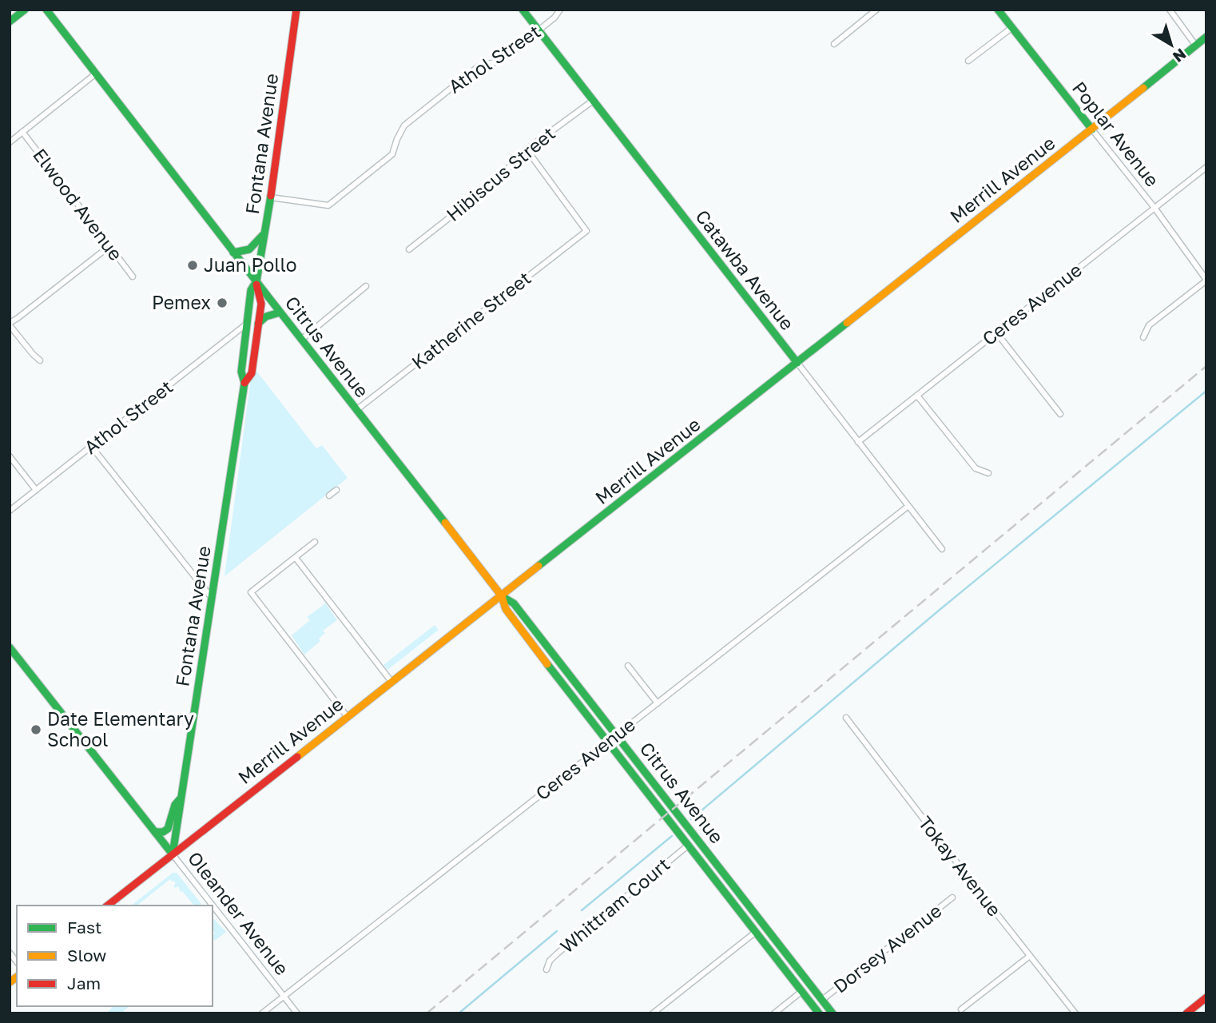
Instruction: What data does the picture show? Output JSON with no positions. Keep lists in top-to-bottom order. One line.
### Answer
{"streets":{"main road":["Poplar Avenue","Fontana Avenue","Merrill Avenue","Catawba Avenue","Citrus Avenue","Oleander Avenue"],"street":["Athol Street","Hibiscus Street","Elwood Avenue","Ceres Avenue","Katherine Street","Tokay Avenue","Whittram Court","Dorsey Avenue"]},"crossings":[["Athol Street","Fontana Avenue"],["Athol Street","Catawba Avenue"],["Poplar Avenue","Merrill Avenue"],["Poplar Avenue","Ceres Avenue"],["Fontana Avenue","Merrill Avenue"],["Fontana Avenue","Citrus Avenue"],["Fontana Avenue","Oleander Avenue"],["Hibiscus Street","Catawba Avenue"],["Hibiscus Street","Katherine Street"],["Merrill Avenue","Catawba Avenue"],["Merrill Avenue","Citrus Avenue"],["Merrill Avenue","Oleander Avenue"],["Catawba Avenue","Ceres Avenue"],["Ceres Avenue","Citrus Avenue"],["Ceres Avenue","Oleander Avenue"],["Katherine Street","Citrus Avenue"],["Citrus Avenue","Whittram Court"],["Citrus Avenue","Dorsey Avenue"]],"places":["Juan Pollo","Pemex","Date Elementary School"],"legend":["Fast","Slow","Jam"],"north":"bottom right"}
